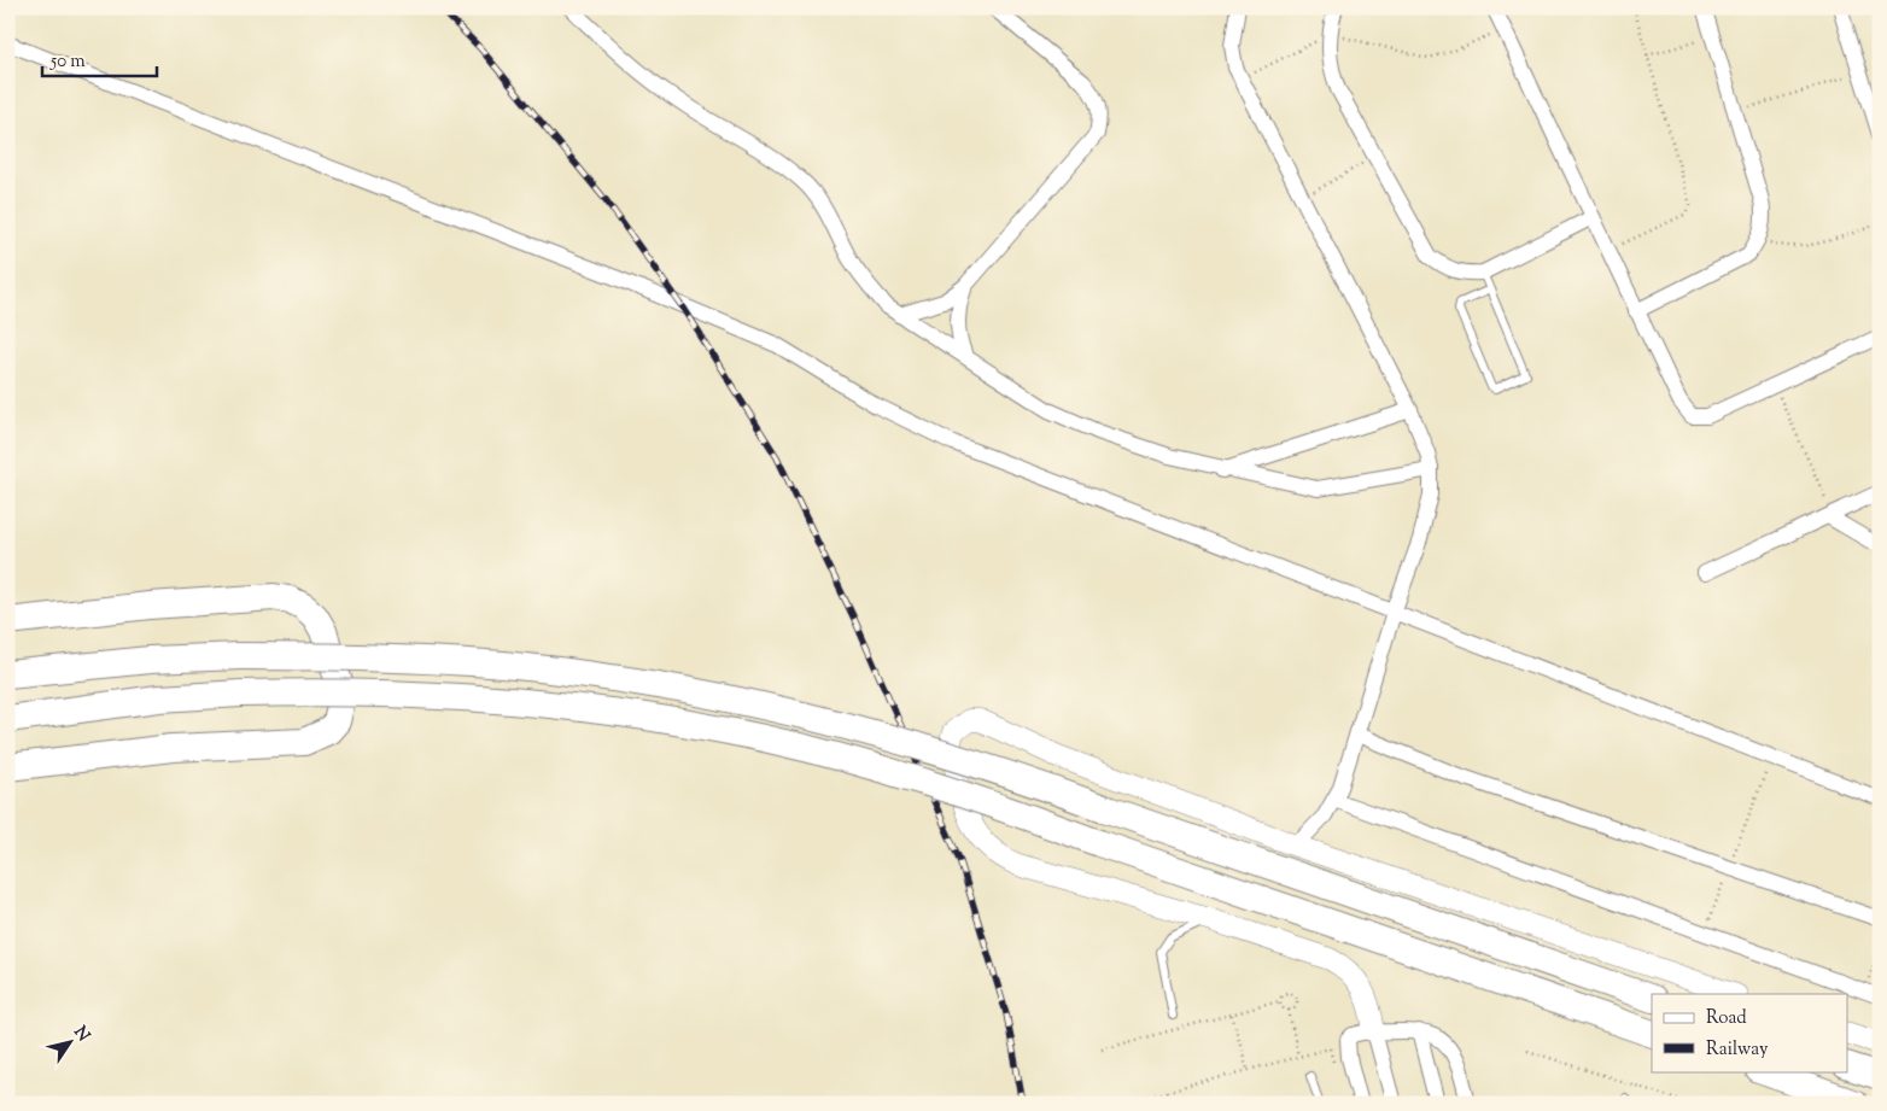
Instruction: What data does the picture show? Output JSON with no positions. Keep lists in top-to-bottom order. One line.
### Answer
{"legend":["Road","Railway"],"scale_bar":"50 m","north":"top right"}
